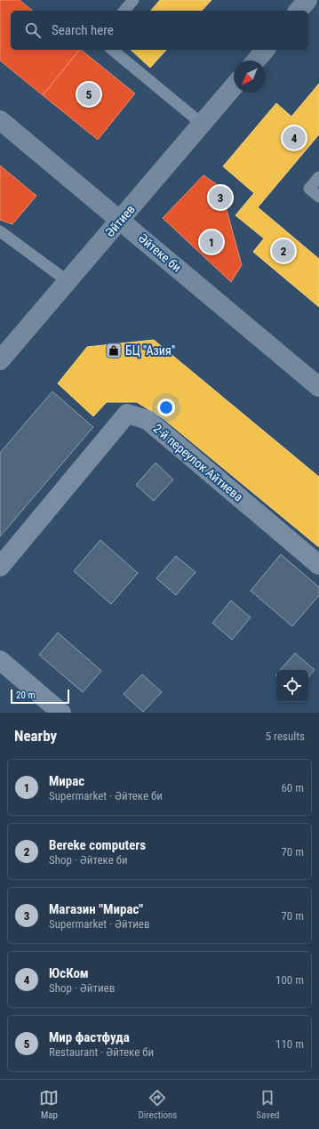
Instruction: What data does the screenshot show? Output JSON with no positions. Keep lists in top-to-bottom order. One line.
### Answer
{"streets":{"street":["Әйтиев","Әйтеке би","2-й переулок Айтиева"]},"crossings":[["Әйтиев","Әйтеке би"]],"places":{"shop":["БЦ \"Азия\""]},"scale_bar":"20 m","north":"bottom left","page":{"search":"Search here","pins":["5","4","3","1","2"],"scale":"20 m","heading":["Nearby","5 results"],"list":[{"mark":"1","name":"Мирас","note":"Supermarket · Әйтеке би","value":"60 m"},{"mark":"2","name":"Bereke computers","note":"Shop · Әйтеке би","value":"70 m"},{"mark":"3","name":"Магазин \"Мирас\"","note":"Supermarket · Әйтиев","value":"70 m"},{"mark":"4","name":"ЮсКом","note":"Shop · Әйтиев","value":"100 m"},{"mark":"5","name":"Мир фастфуда","note":"Restaurant · Әйтеке би","value":"110 m"}],"nav":["Map","Directions","Saved"]}}
